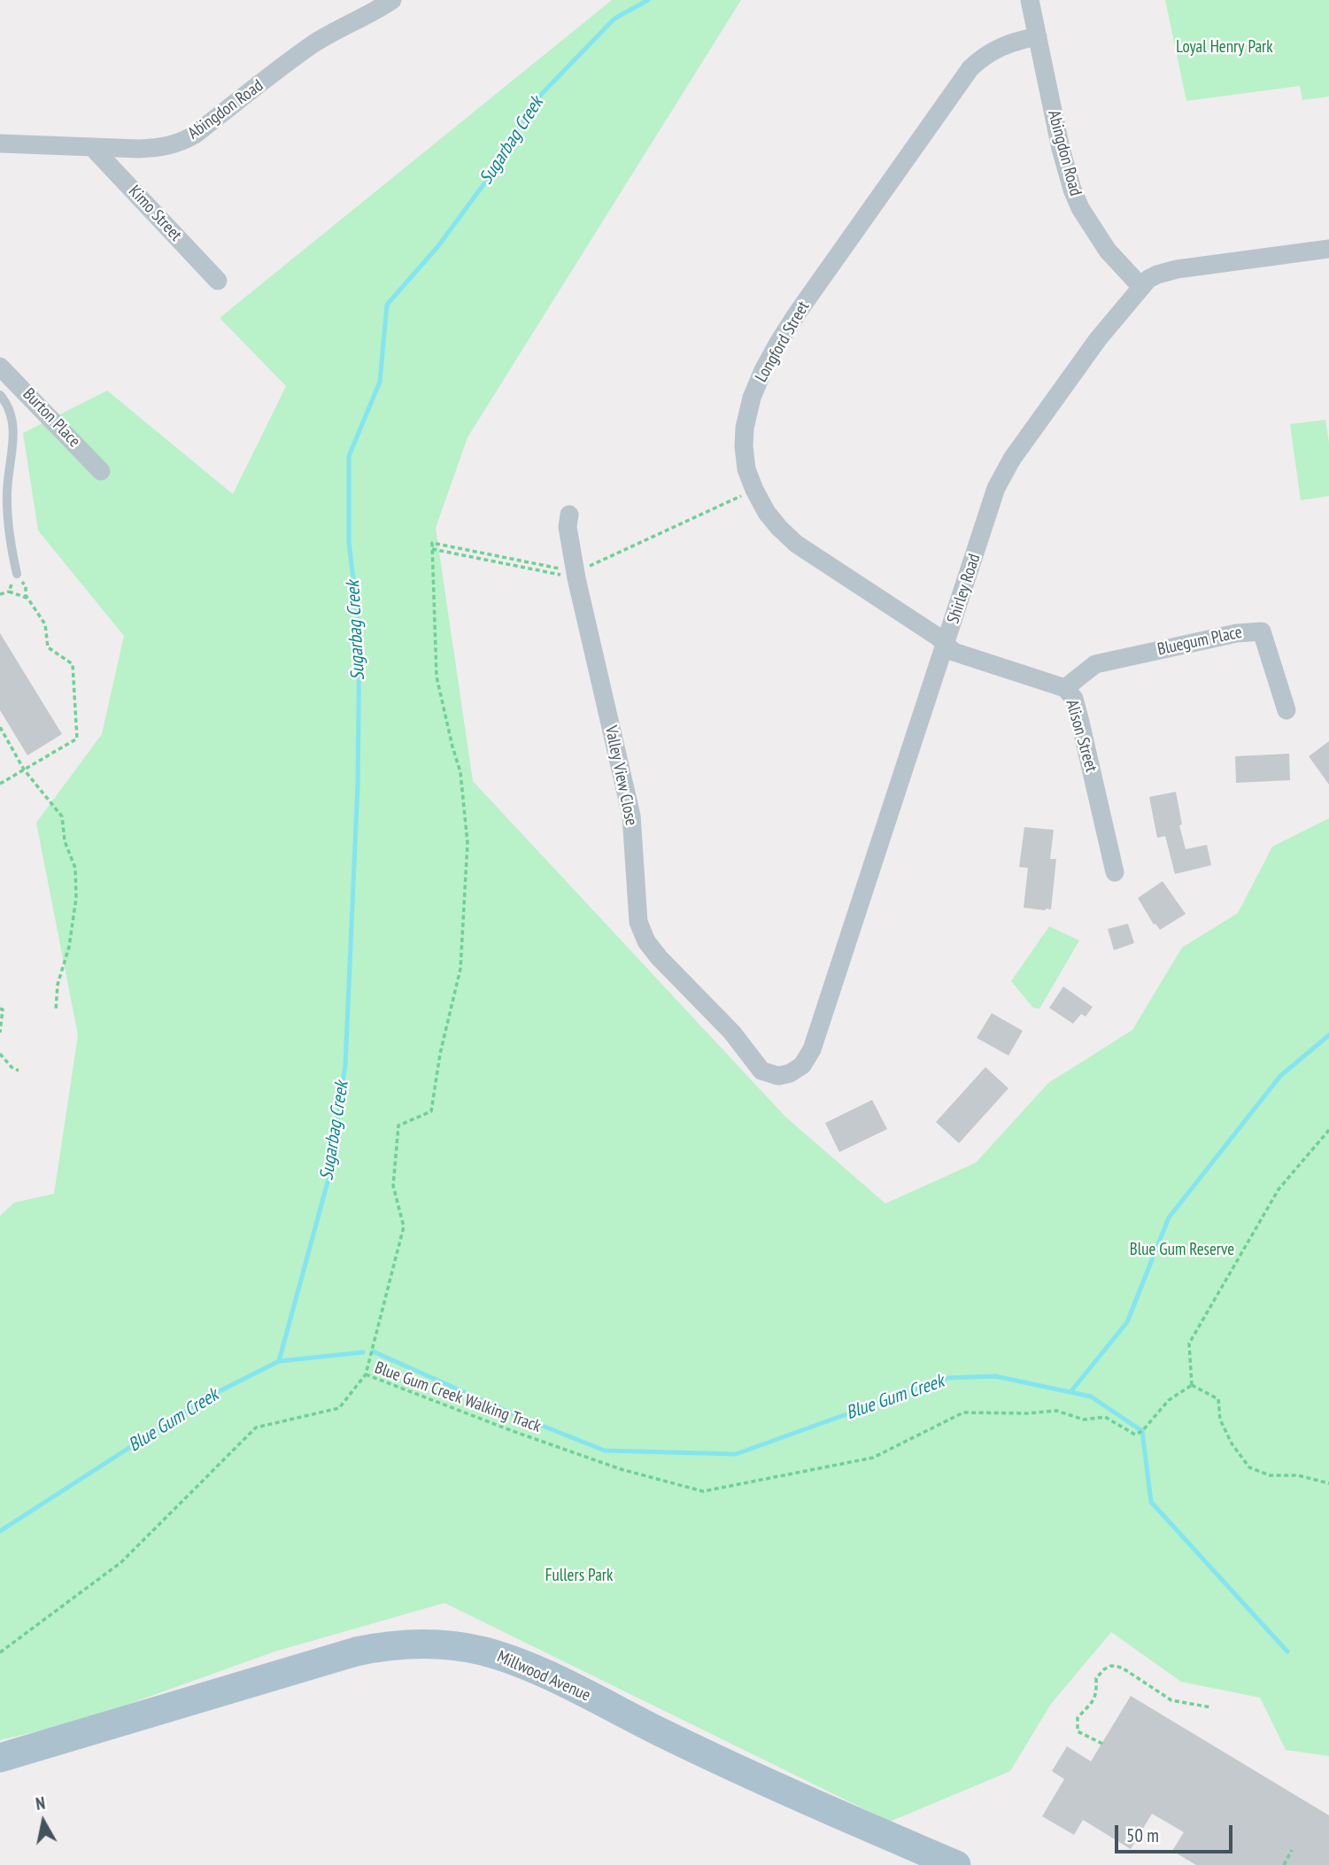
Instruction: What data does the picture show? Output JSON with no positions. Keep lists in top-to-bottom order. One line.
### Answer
{"streets":{"main road":["Millwood Avenue"],"street":["Abingdon Road","Kimo Street","Longford Street","Burton Place","Shirley Road","Bluegum Place","Alison Street","Valley View Close"],"path":["Blue Gum Creek Walking Track"]},"crossings":[["Abingdon Road","Kimo Street"],["Abingdon Road","Longford Street"],["Abingdon Road","Shirley Road"],["Longford Street","Shirley Road"],["Longford Street","Alison Street"],["Shirley Road","Alison Street"],["Shirley Road","Valley View Close"],["Bluegum Place","Alison Street"]],"water":["Sugarbag Creek","Blue Gum Creek"],"parks":["Loyal Henry Park","Blue Gum Reserve","Fullers Park"],"scale_bar":"50 m","north":"top"}
